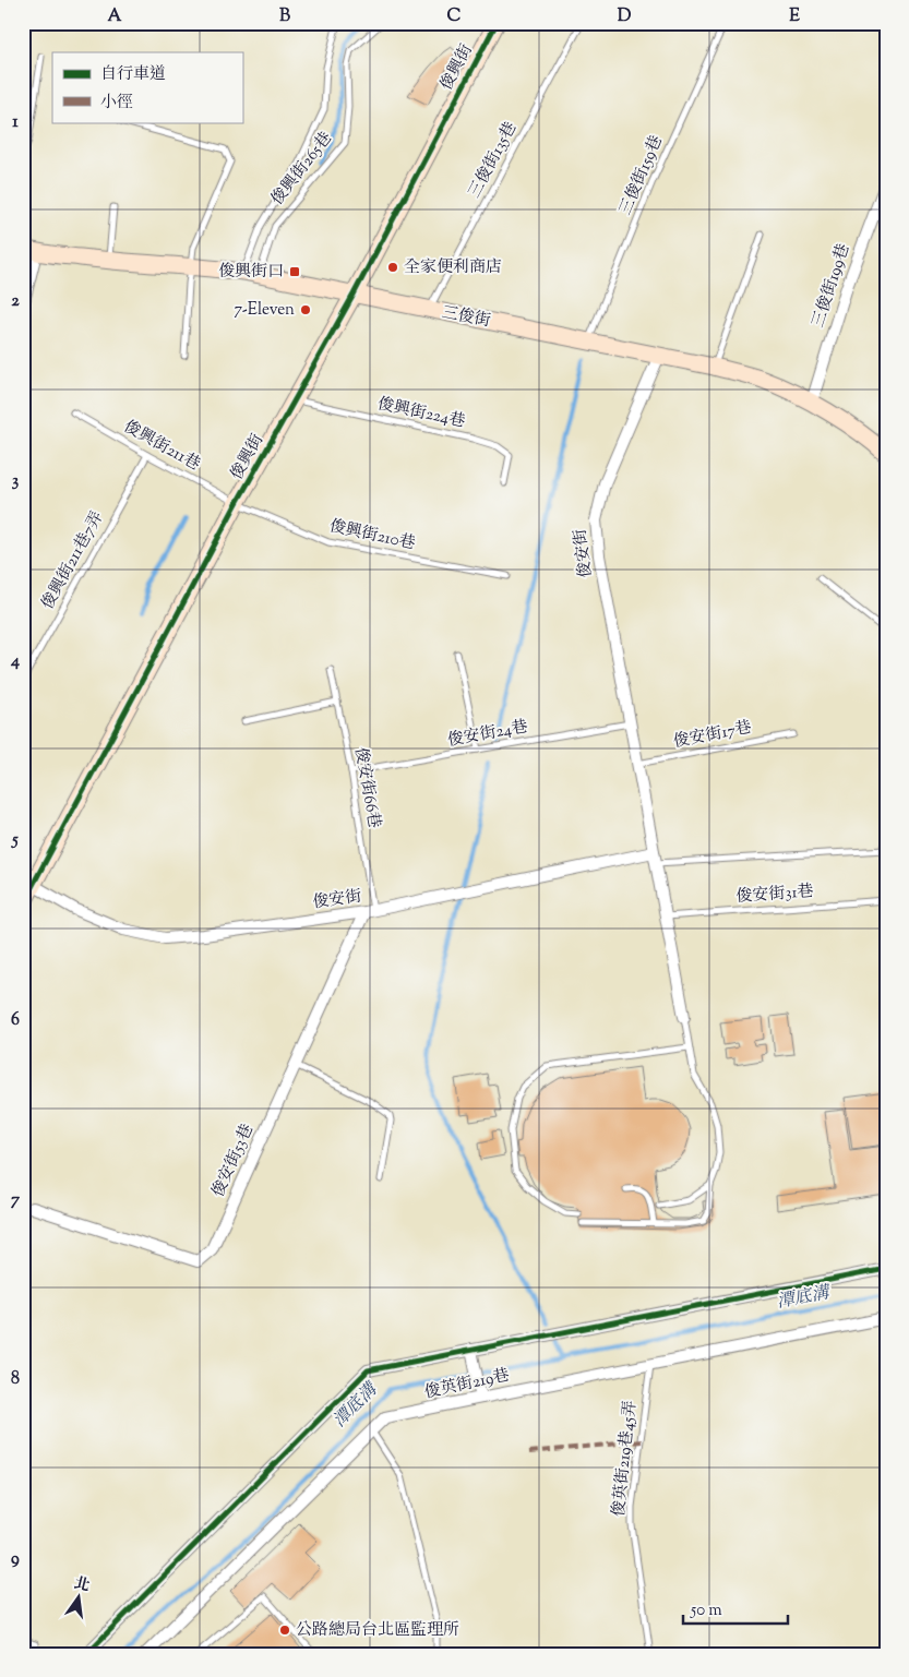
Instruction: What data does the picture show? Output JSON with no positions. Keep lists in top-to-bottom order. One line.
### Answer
{"streets":{"street":["俊興街","三俊街199巷","三俊街","俊安街","俊安街53巷","俊英街219巷"],"lane":["三俊街135巷","俊興街265巷","三俊街159巷","俊興街224巷","俊興街211巷","俊興街210巷","俊興街211巷7弄","俊安街24巷","俊安街17巷","俊安街66巷","俊安街31巷","俊英街219巷45弄"]},"crossings":[["俊興街","三俊街"],["俊興街","俊興街224巷"],["俊興街","俊興街211巷"],["俊興街","俊興街210巷"],["俊興街","俊安街"],["三俊街135巷","三俊街"],["俊興街265巷","三俊街"],["三俊街159巷","三俊街"],["三俊街199巷","三俊街"],["三俊街","俊安街"],["俊興街211巷","俊興街210巷"],["俊興街211巷","俊興街211巷7弄"],["俊安街","俊安街24巷"],["俊安街","俊安街17巷"],["俊安街","俊安街66巷"],["俊安街","俊安街31巷"],["俊安街","俊安街53巷"],["俊安街24巷","俊安街66巷"],["俊安街66巷","俊安街53巷"],["俊英街219巷","俊英街219巷45弄"]],"water":["潭底溝"],"places":{"other":["全家便利商店","7-Eleven","公路總局台北區監理所"],"transit":["俊興街口"]},"legend":["自行車道","小徑"],"scale_bar":"50 m","north":"top","grid":{"columns":["A","B","C","D","E"],"rows":["1","2","3","4","5","6","7","8","9"]}}
